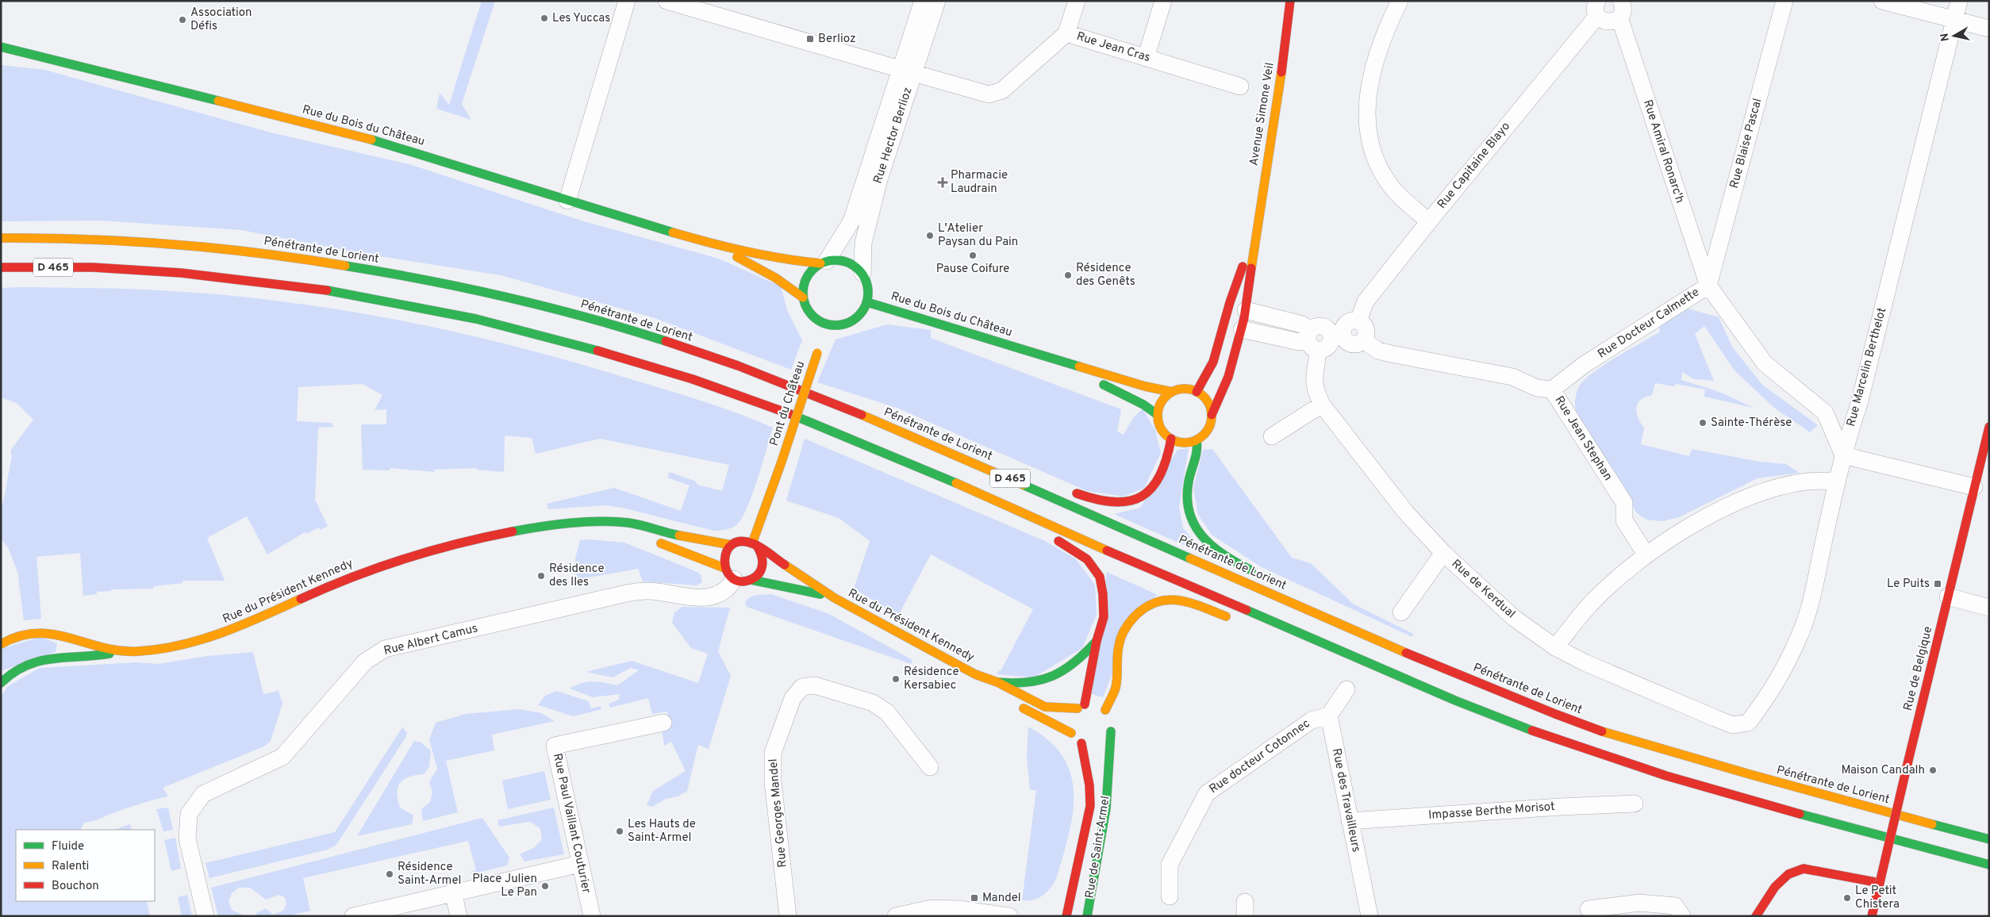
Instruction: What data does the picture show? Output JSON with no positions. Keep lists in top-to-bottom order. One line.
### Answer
{"streets":{"main road":["Avenue Simone Veil","Rue du Bois du Château","Pénétrante de Lorient","D 465","Pont du Château","Rue du Président Kennedy","Rue de Belgique","Rue de Saint-Armel"],"street":["Rue Jean Cras","Rue Hector Berlioz","Rue Blaise Pascal","Rue Amiral Ronarc'h","Rue Capitaine Blayo","Rue Docteur Calmette","Rue Marcelin Berthelot","Rue Jean Stephan","Rue de Kerdual","Rue Albert Camus","Rue docteur Cotonnec","Rue des Travailleurs","Impasse Berthe Morisot","Rue Georges Mandel","Rue Paul Vaillant Couturier"]},"crossings":[["Rue Jean Cras","Rue Hector Berlioz"],["Avenue Simone Veil","Rue du Bois du Château"],["Rue du Bois du Château","Rue Hector Berlioz"],["Rue Blaise Pascal","Rue Amiral Ronarc'h"],["Rue Blaise Pascal","Rue Docteur Calmette"],["Rue Amiral Ronarc'h","Rue Docteur Calmette"],["Rue Capitaine Blayo","Rue Jean Stephan"],["Rue Docteur Calmette","Rue Marcelin Berthelot"],["Rue Docteur Calmette","Rue Jean Stephan"],["Rue Marcelin Berthelot","Rue de Kerdual"],["Pont du Château","Rue du Président Kennedy"],["Pont du Château","Rue Albert Camus"],["Rue du Président Kennedy","Rue Albert Camus"],["Rue du Président Kennedy","Rue de Saint-Armel"],["Rue docteur Cotonnec","Rue des Travailleurs"],["Rue des Travailleurs","Impasse Berthe Morisot"]],"places":{"other":["Les Yuccas","Association Défis","L'Atelier Paysan du Pain","Pause Coifure","Résidence des Genêts","Sainte-Thérèse","Résidence des Iles","Résidence Kersabiec","Maison Candalh","Les Hauts de Saint-Armel","Résidence Saint-Armel","Place Julien Le Pan","Le Petit Chistera"],"transit":["Berlioz","Le Puits","Mandel"],"health":["Pharmacie Laudrain"]},"legend":["Fluide","Ralenti","Bouchon"],"north":"left"}
